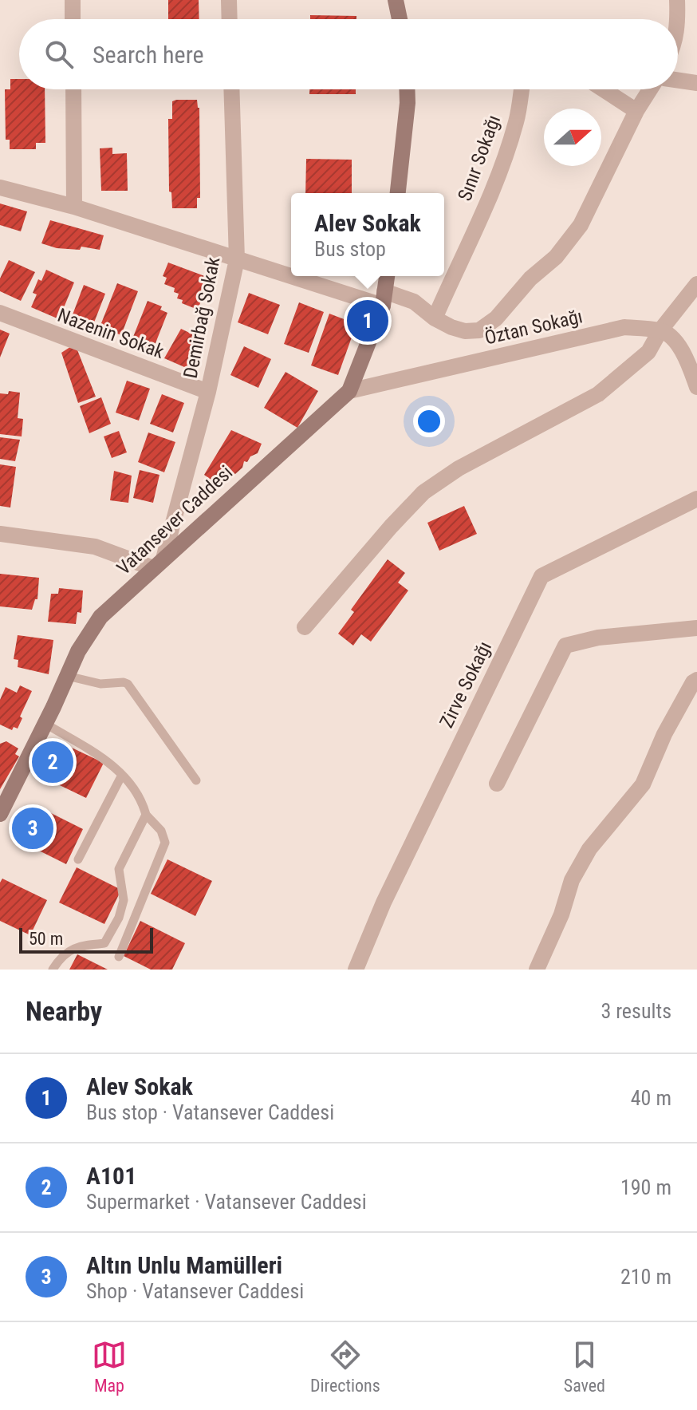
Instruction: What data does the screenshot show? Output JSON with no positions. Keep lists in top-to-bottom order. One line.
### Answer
{"streets":{"main road":["Vatansever Caddesi"],"street":["Sınır Sokağı","Demirbağ Sokak","Öztan Sokağı","Nazenin Sokak","Zirve Sokağı"]},"crossings":[["Demirbağ Sokak","Nazenin Sokak"],["Demirbağ Sokak","Vatansever Caddesi"],["Öztan Sokağı","Vatansever Caddesi"]],"scale_bar":"50 m","north":"right","page":{"search":"Search here","popup":["Alev Sokak","Bus stop"],"pins":["1","2","3"],"scale":"50 m","heading":["Nearby","3 results"],"list":[{"mark":"1","name":"Alev Sokak","note":"Bus stop · Vatansever Caddesi","value":"40 m"},{"mark":"2","name":"A101","note":"Supermarket · Vatansever Caddesi","value":"190 m"},{"mark":"3","name":"Altın Unlu Mamülleri","note":"Shop · Vatansever Caddesi","value":"210 m"}],"nav":["Map","Directions","Saved"]}}
